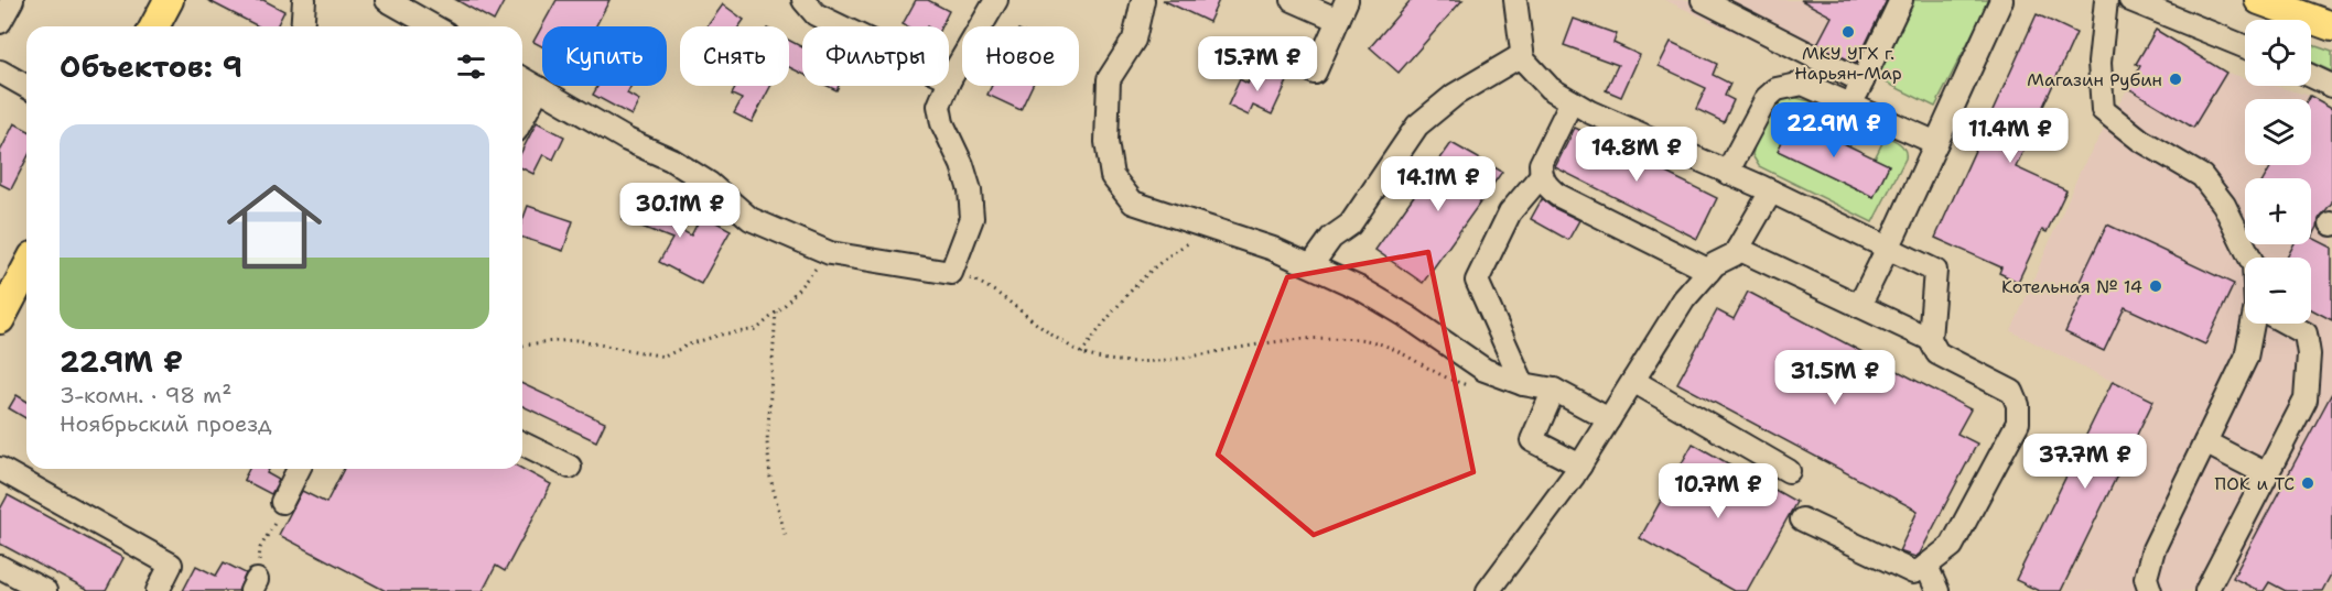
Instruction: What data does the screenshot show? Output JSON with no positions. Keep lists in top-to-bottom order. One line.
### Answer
{"places":["МКУ УГХ г. Нарьян-Мар","Магазин Рубин","Котельная № 14","ПОК и ТС"],"page":{"map_buttons":["+","−"],"chip":["Купить","Снять","Фильтры","Новое"],"heading":"Объектов: 9","price":["15.7M ₽","22.9M ₽","11.4M ₽","14.8M ₽","14.1M ₽","30.1M ₽","31.5M ₽","37.7M ₽","10.7M ₽"],"list":[{"name":"22.9M ₽","note":"3-комн. · 98 m² · Ноябрьский проезд"}]}}
